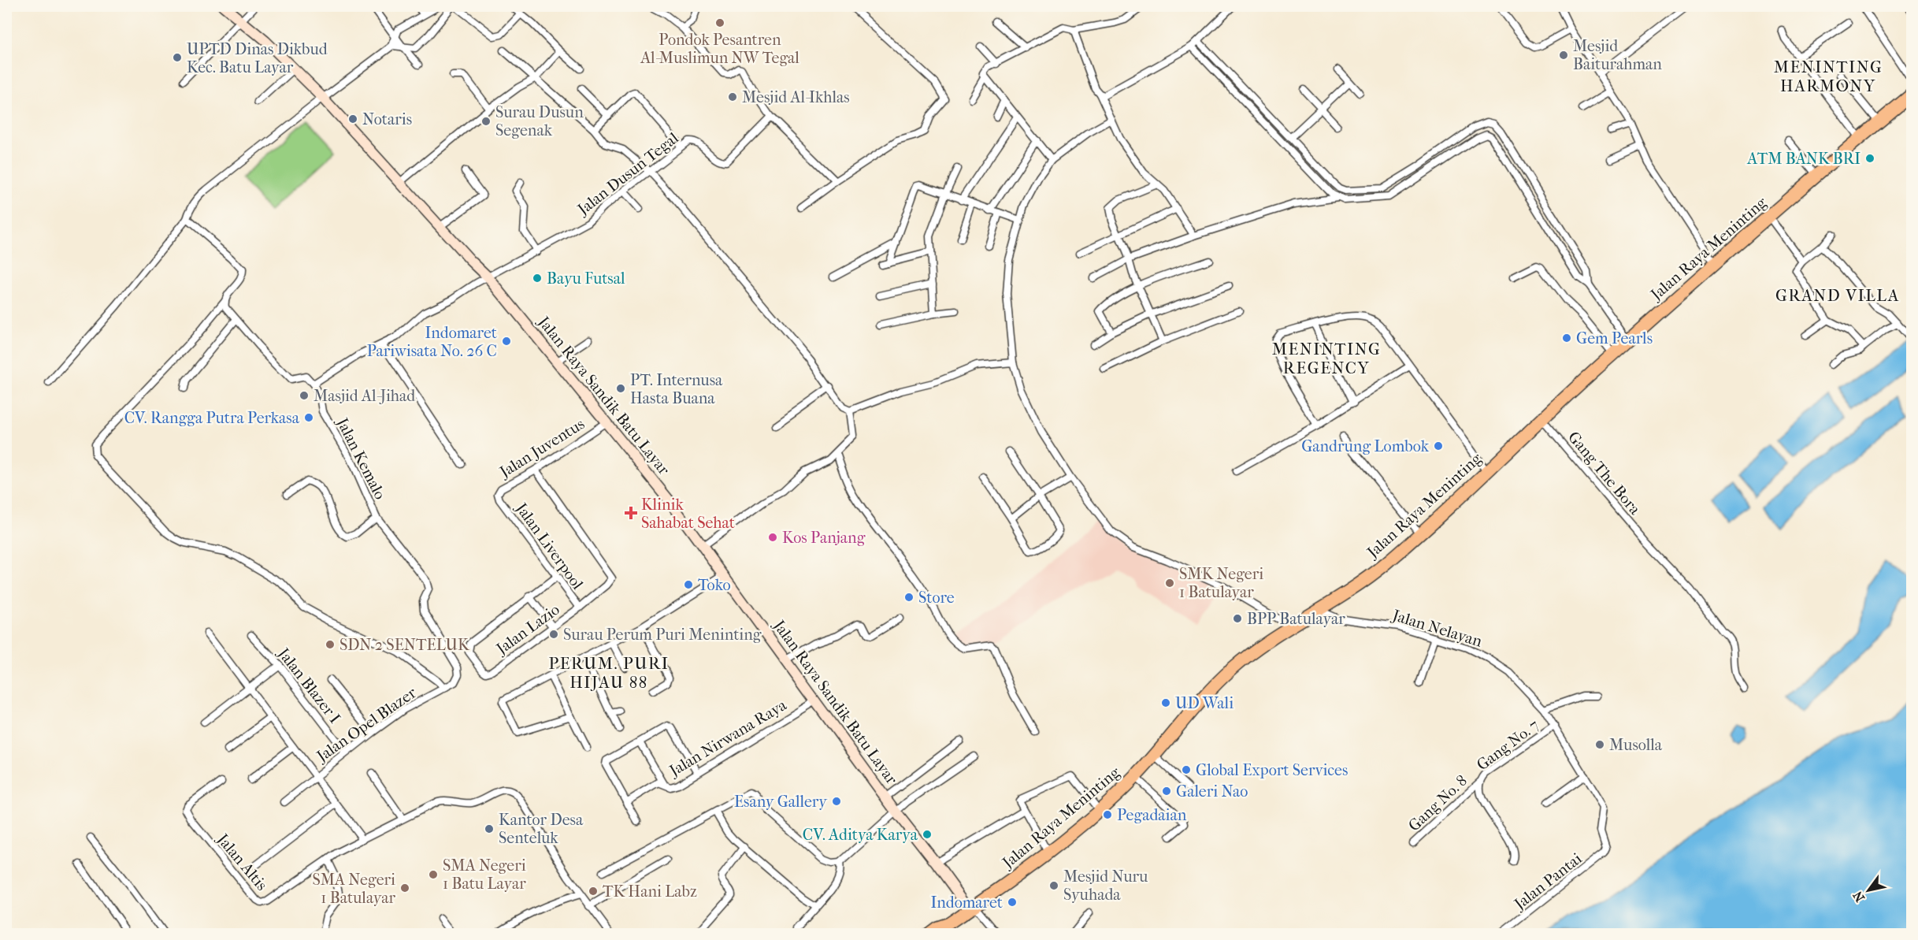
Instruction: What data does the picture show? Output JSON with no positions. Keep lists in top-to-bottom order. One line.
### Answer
{"streets":{"highway":["Jalan Raya Meninting"],"main road":["Jalan Raya Sandik Batu Layar"],"street":["Jalan Dusun Tegal","Jalan Juventus","Jalan Kemalo","Gang The Bora","Jalan Liverpool","Jalan Nelayan","Jalan Lazio","Jalan Blazer I","Jalan Opel Blazer","Jalan Nirwana Raya","Gang No. 7","Gang No. 8","Jalan Altis","Jalan Pantai"]},"crossings":[["Jalan Dusun Tegal","Jalan Raya Sandik Batu Layar"],["Jalan Raya Meninting","Jalan Raya Sandik Batu Layar"],["Jalan Raya Meninting","Gang The Bora"],["Jalan Raya Meninting","Jalan Nelayan"],["Jalan Raya Sandik Batu Layar","Jalan Juventus"],["Jalan Raya Sandik Batu Layar","Jalan Nirwana Raya"],["Jalan Juventus","Jalan Liverpool"],["Jalan Juventus","Jalan Lazio"],["Jalan Kemalo","Jalan Opel Blazer"],["Jalan Liverpool","Jalan Lazio"],["Jalan Nelayan","Gang No. 7"],["Jalan Nelayan","Jalan Pantai"],["Jalan Blazer I","Jalan Opel Blazer"],["Gang No. 7","Gang No. 8"]],"districts":["MENINTING HARMONY","GRAND VILLA","MENINTING REGENCY","PERUM. PURI HIJAU 88"],"places":{"other":["Pondok Pesantren Al-Muslimun NW Tegal","Mesjid Baiturahman","UPTD Dinas Dikbud Kec. Batu Layar","Mesjid Al-Ikhlas","Notaris","Surau Dusun Segenak","ATM BANK BRI","Bayu Futsal","Gem Pearls","Indomaret Pariwisata No. 26 C","PT. Internusa Hasta Buana","Masjid Al-Jihad","CV. Rangga Putra Perkasa","Gandrung Lombok","Kos Panjang","SMK Negeri 1 Batulayar","Toko","Store","BPP Batulayar","Surau Perum Puri Meninting","SDN 2 SENTELUK","UD Wali","Musolla","Global Export Services","Galeri Nao","Esany Gallery","Pegadaian","Kantor Desa Senteluk","CV. Aditya Karya","SMA Negeri 1 Batu Layar","Mesjid Nuru Syuhada","SMA Negeri 1 Batulayar","TK Hani Labz","Indomaret"],"health":["Klinik Sahabat Sehat"]},"north":"bottom left"}
